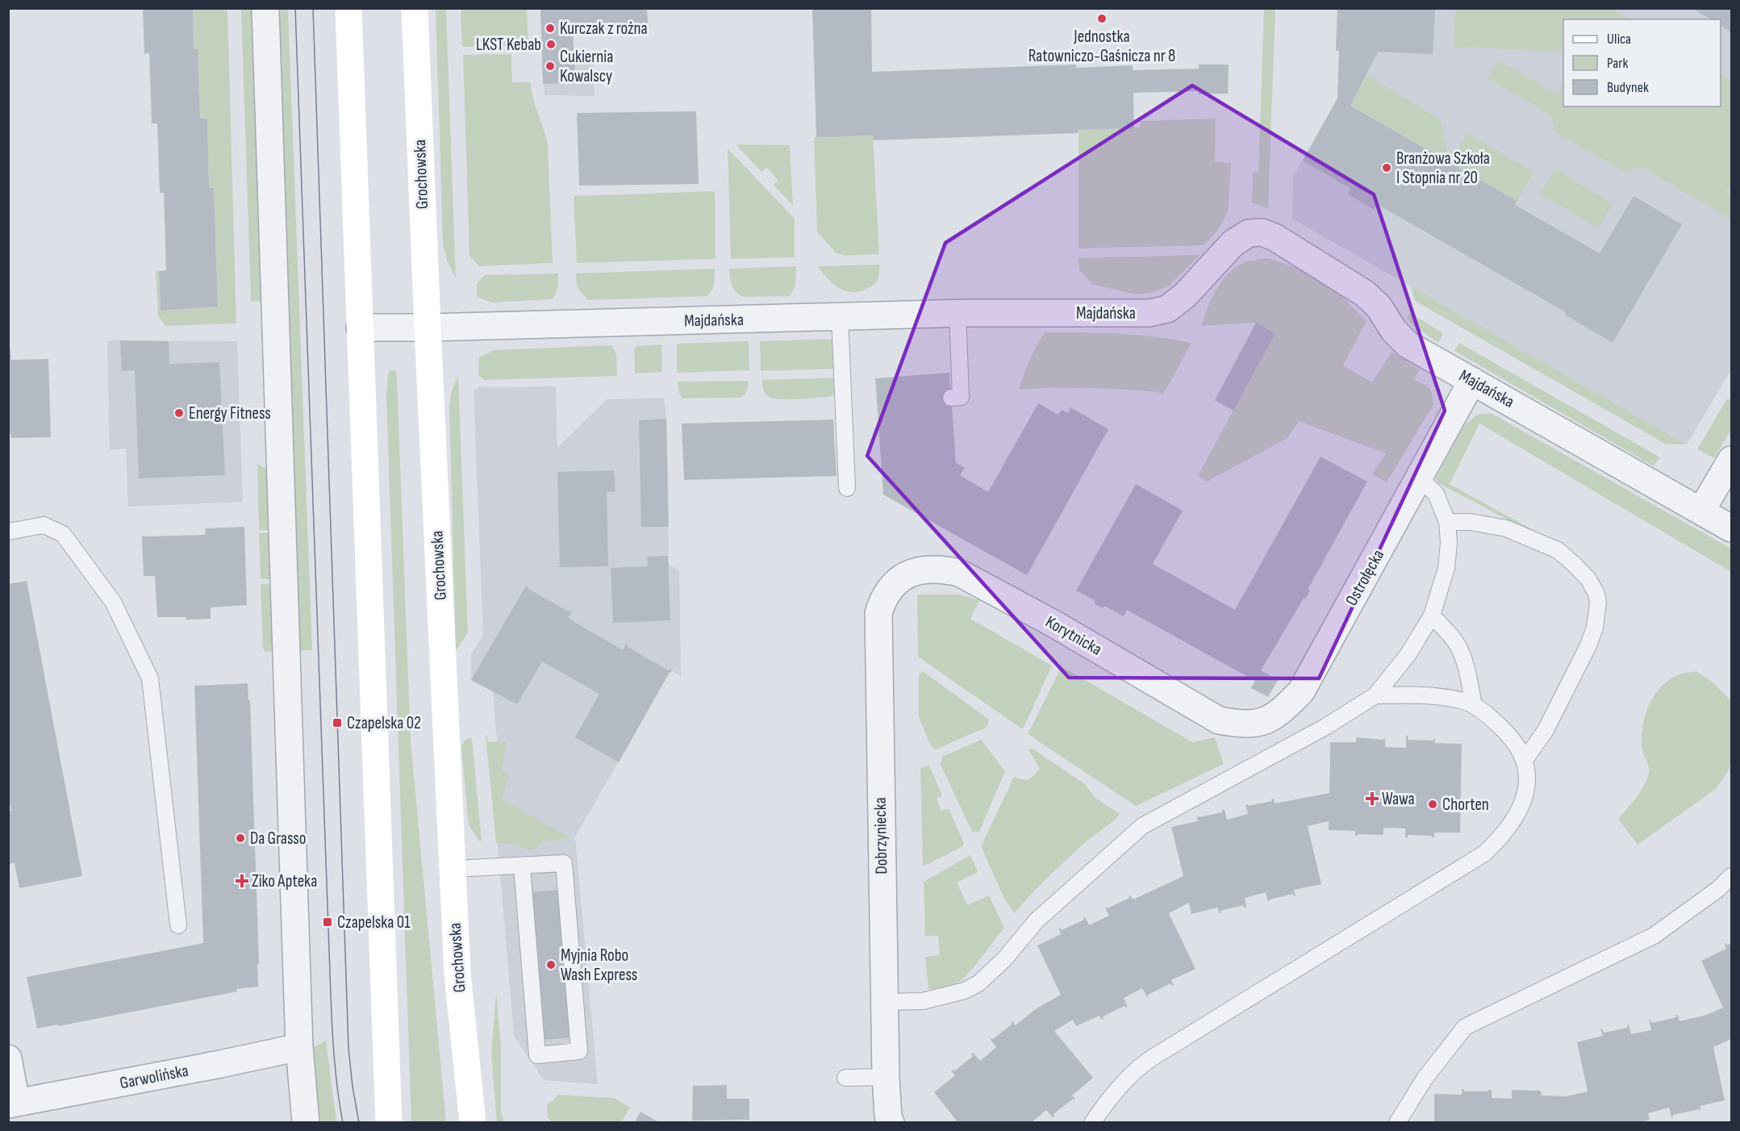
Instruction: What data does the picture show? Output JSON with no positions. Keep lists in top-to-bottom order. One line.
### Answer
{"streets":{"main road":["Grochowska"],"street":["Majdańska","Ostrołęcka","Korytnicka","Dobrzyniecka","Garwolińska"]},"crossings":[["Grochowska","Majdańska"],["Majdańska","Ostrołęcka"],["Ostrołęcka","Korytnicka"],["Korytnicka","Dobrzyniecka"]],"places":{"other":["Jednostka Ratowniczo-Gaśnicza nr 8","Kurczak z rożna","LKST Kebab","Cukiernia Kowalscy","Branżowa Szkoła I Stopnia nr 20","Energy Fitness","Chorten","Da Grasso","Myjnia Robo Wash Express"],"transit":["Czapelska 02","Czapelska 01"],"health":["Wawa","Ziko Apteka"]},"legend":["Ulica","Park","Budynek"]}
